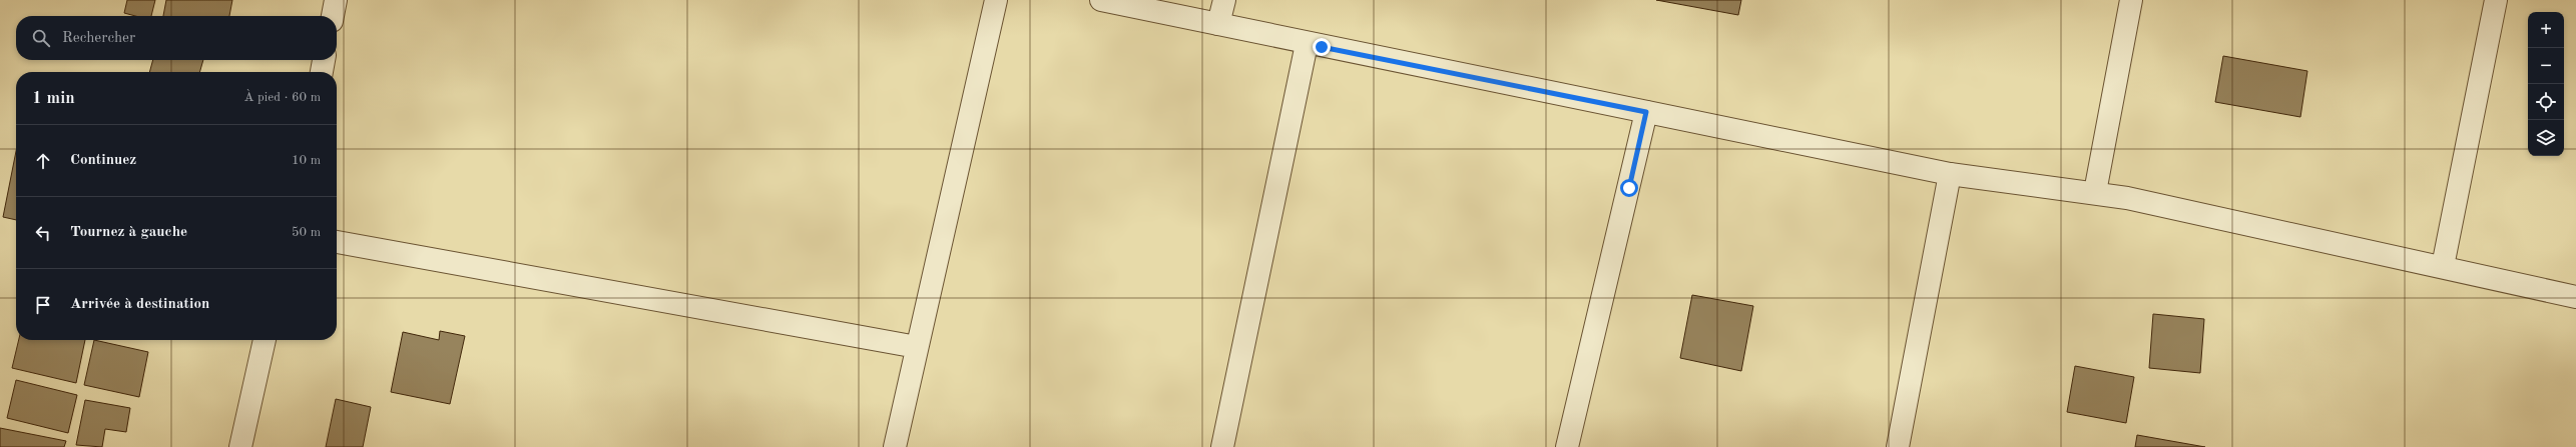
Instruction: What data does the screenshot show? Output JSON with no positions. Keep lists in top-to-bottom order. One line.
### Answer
{"page":{"map_buttons":["+","−"],"search":"Rechercher","heading":["1 min","À pied · 60 m"],"list":[["Continuez","10 m"],["Tournez à gauche","50 m"],"Arrivée à destination"]}}
